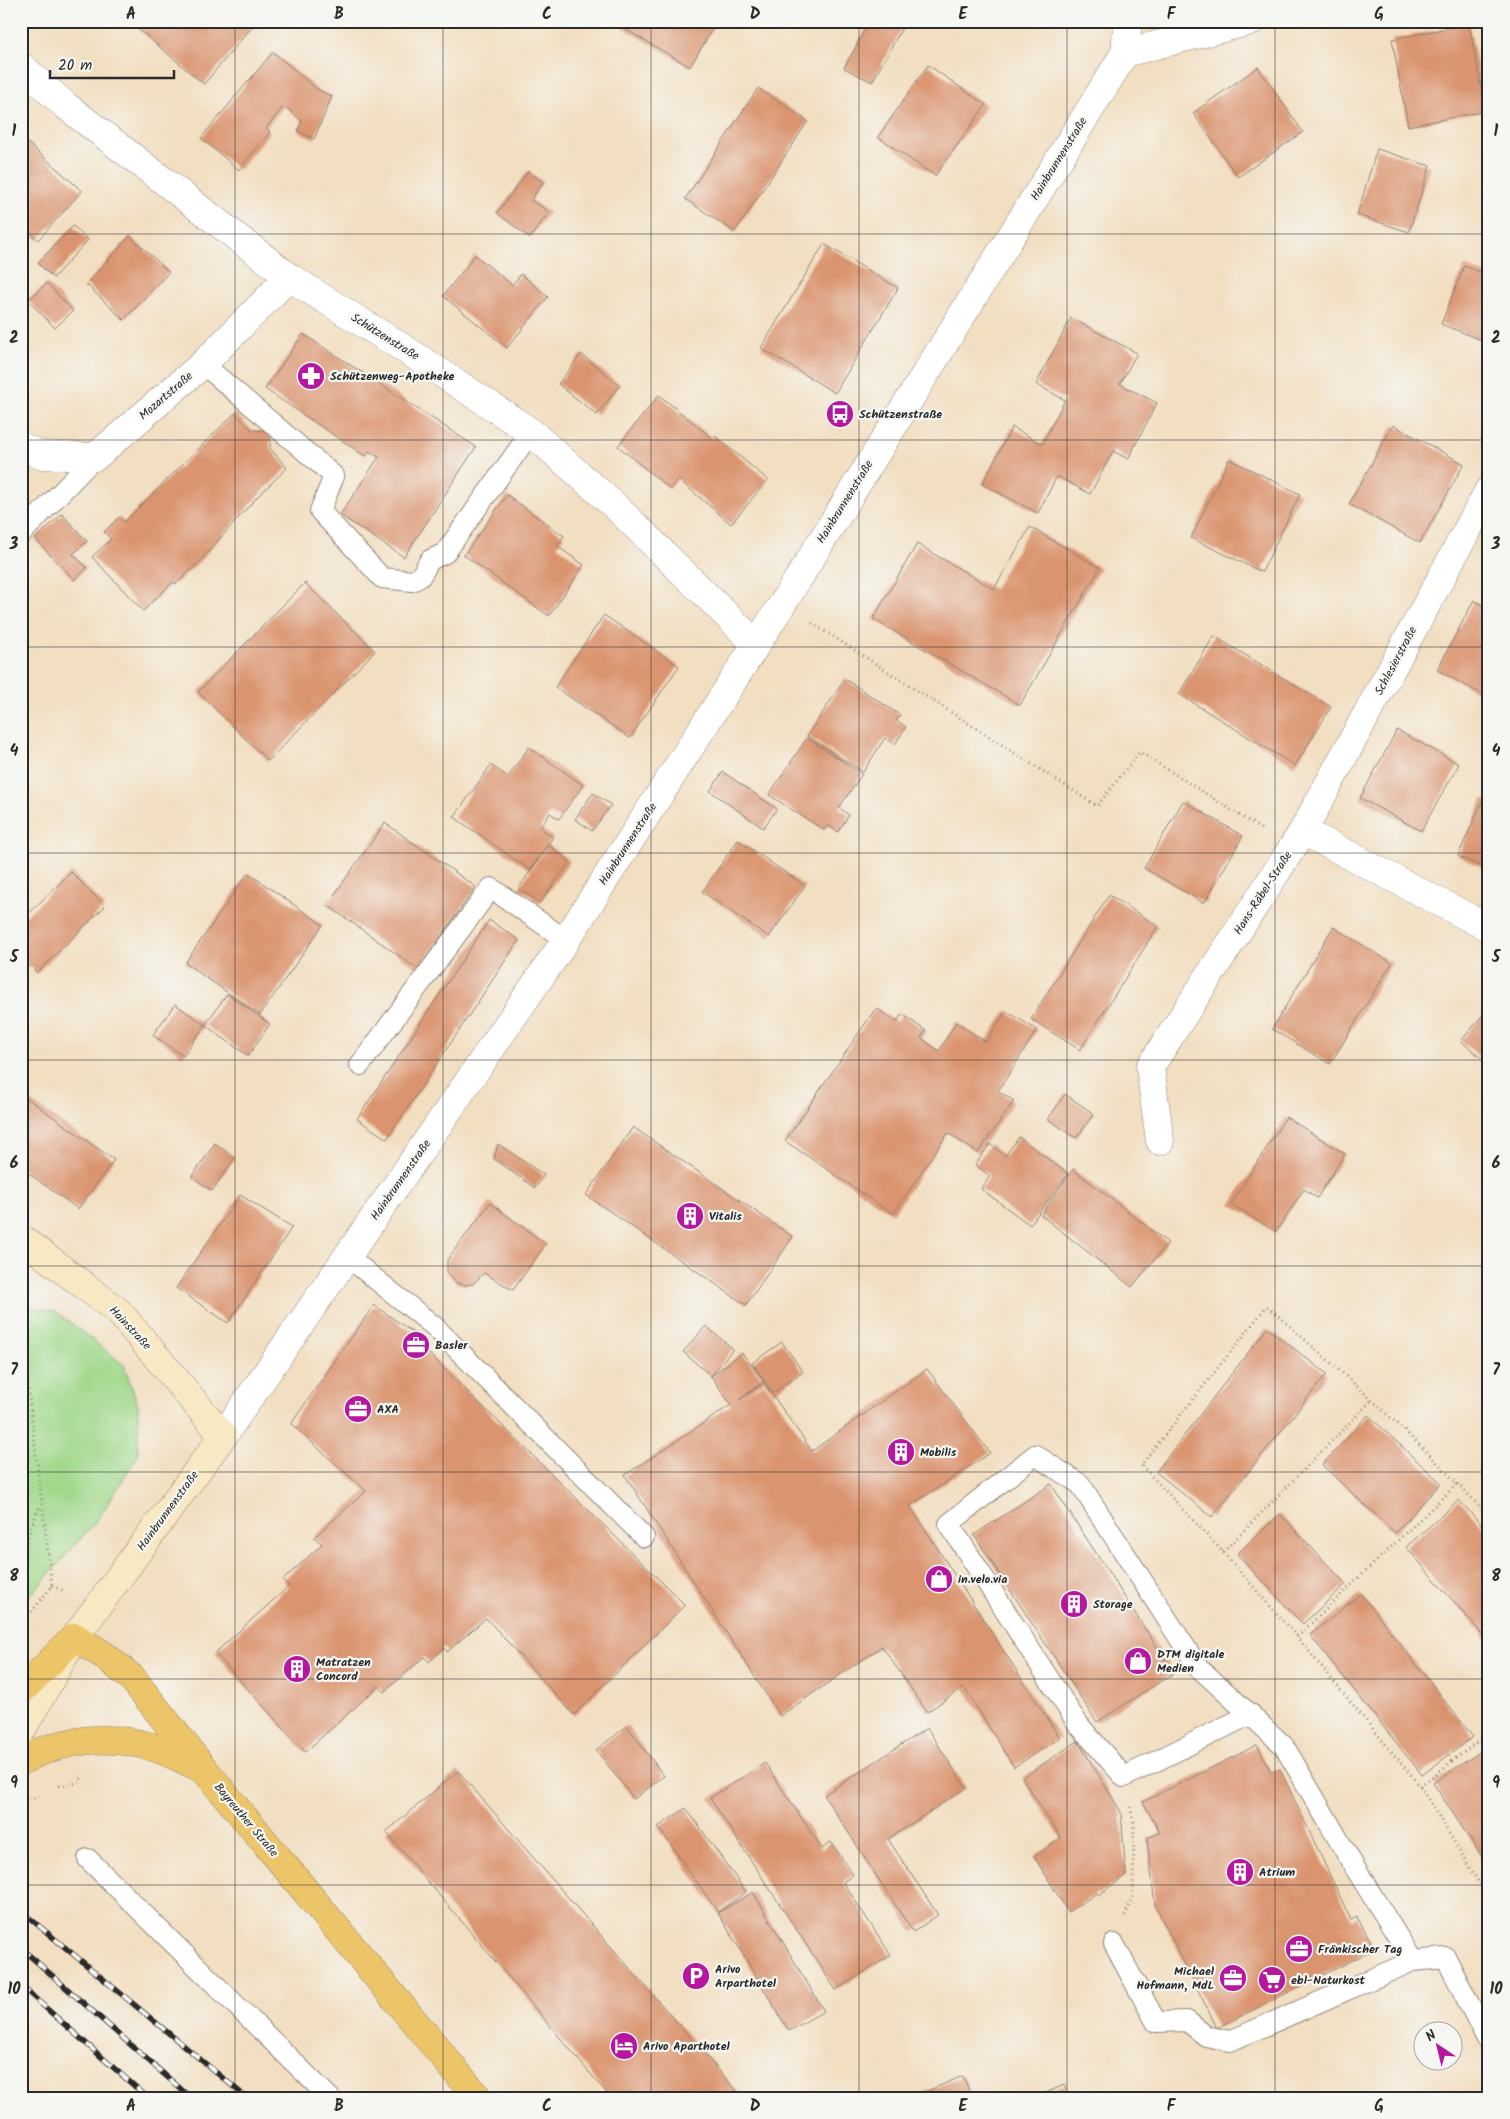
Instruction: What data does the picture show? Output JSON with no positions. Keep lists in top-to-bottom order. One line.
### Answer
{"streets":{"main road":["Bayreuther Straße"],"street":["Hainbrunnenstraße","Schützenstraße","Mozartstraße","Schlesierstraße","Hans-Räbel-Straße","Hainstraße"]},"crossings":[["Hainbrunnenstraße","Schützenstraße"],["Hainbrunnenstraße","Hainstraße"],["Hainbrunnenstraße","Bayreuther Straße"],["Schützenstraße","Mozartstraße"],["Schlesierstraße","Hans-Räbel-Straße"]],"places":{"pharmacy":["Schützenweg-Apotheke"],"bus stop":["Schützenstraße"],"building":["Vitalis","Mobilis","Storage","Matratzen Concord","Atrium"],"office":["Basler","AXA","Fränkischer Tag","Michael Hofmann, MdL"],"shop":["in.velo.via","DTM digitale Medien"],"parking":["Arivo Arparthotel"],"supermarket":["ebl-Naturkost"],"hotel":["Arivo Aparthotel"]},"scale_bar":"20 m","north":"top left","grid":{"columns":["A","B","C","D","E","F","G"],"rows":["1","2","3","4","5","6","7","8","9","10"]}}
